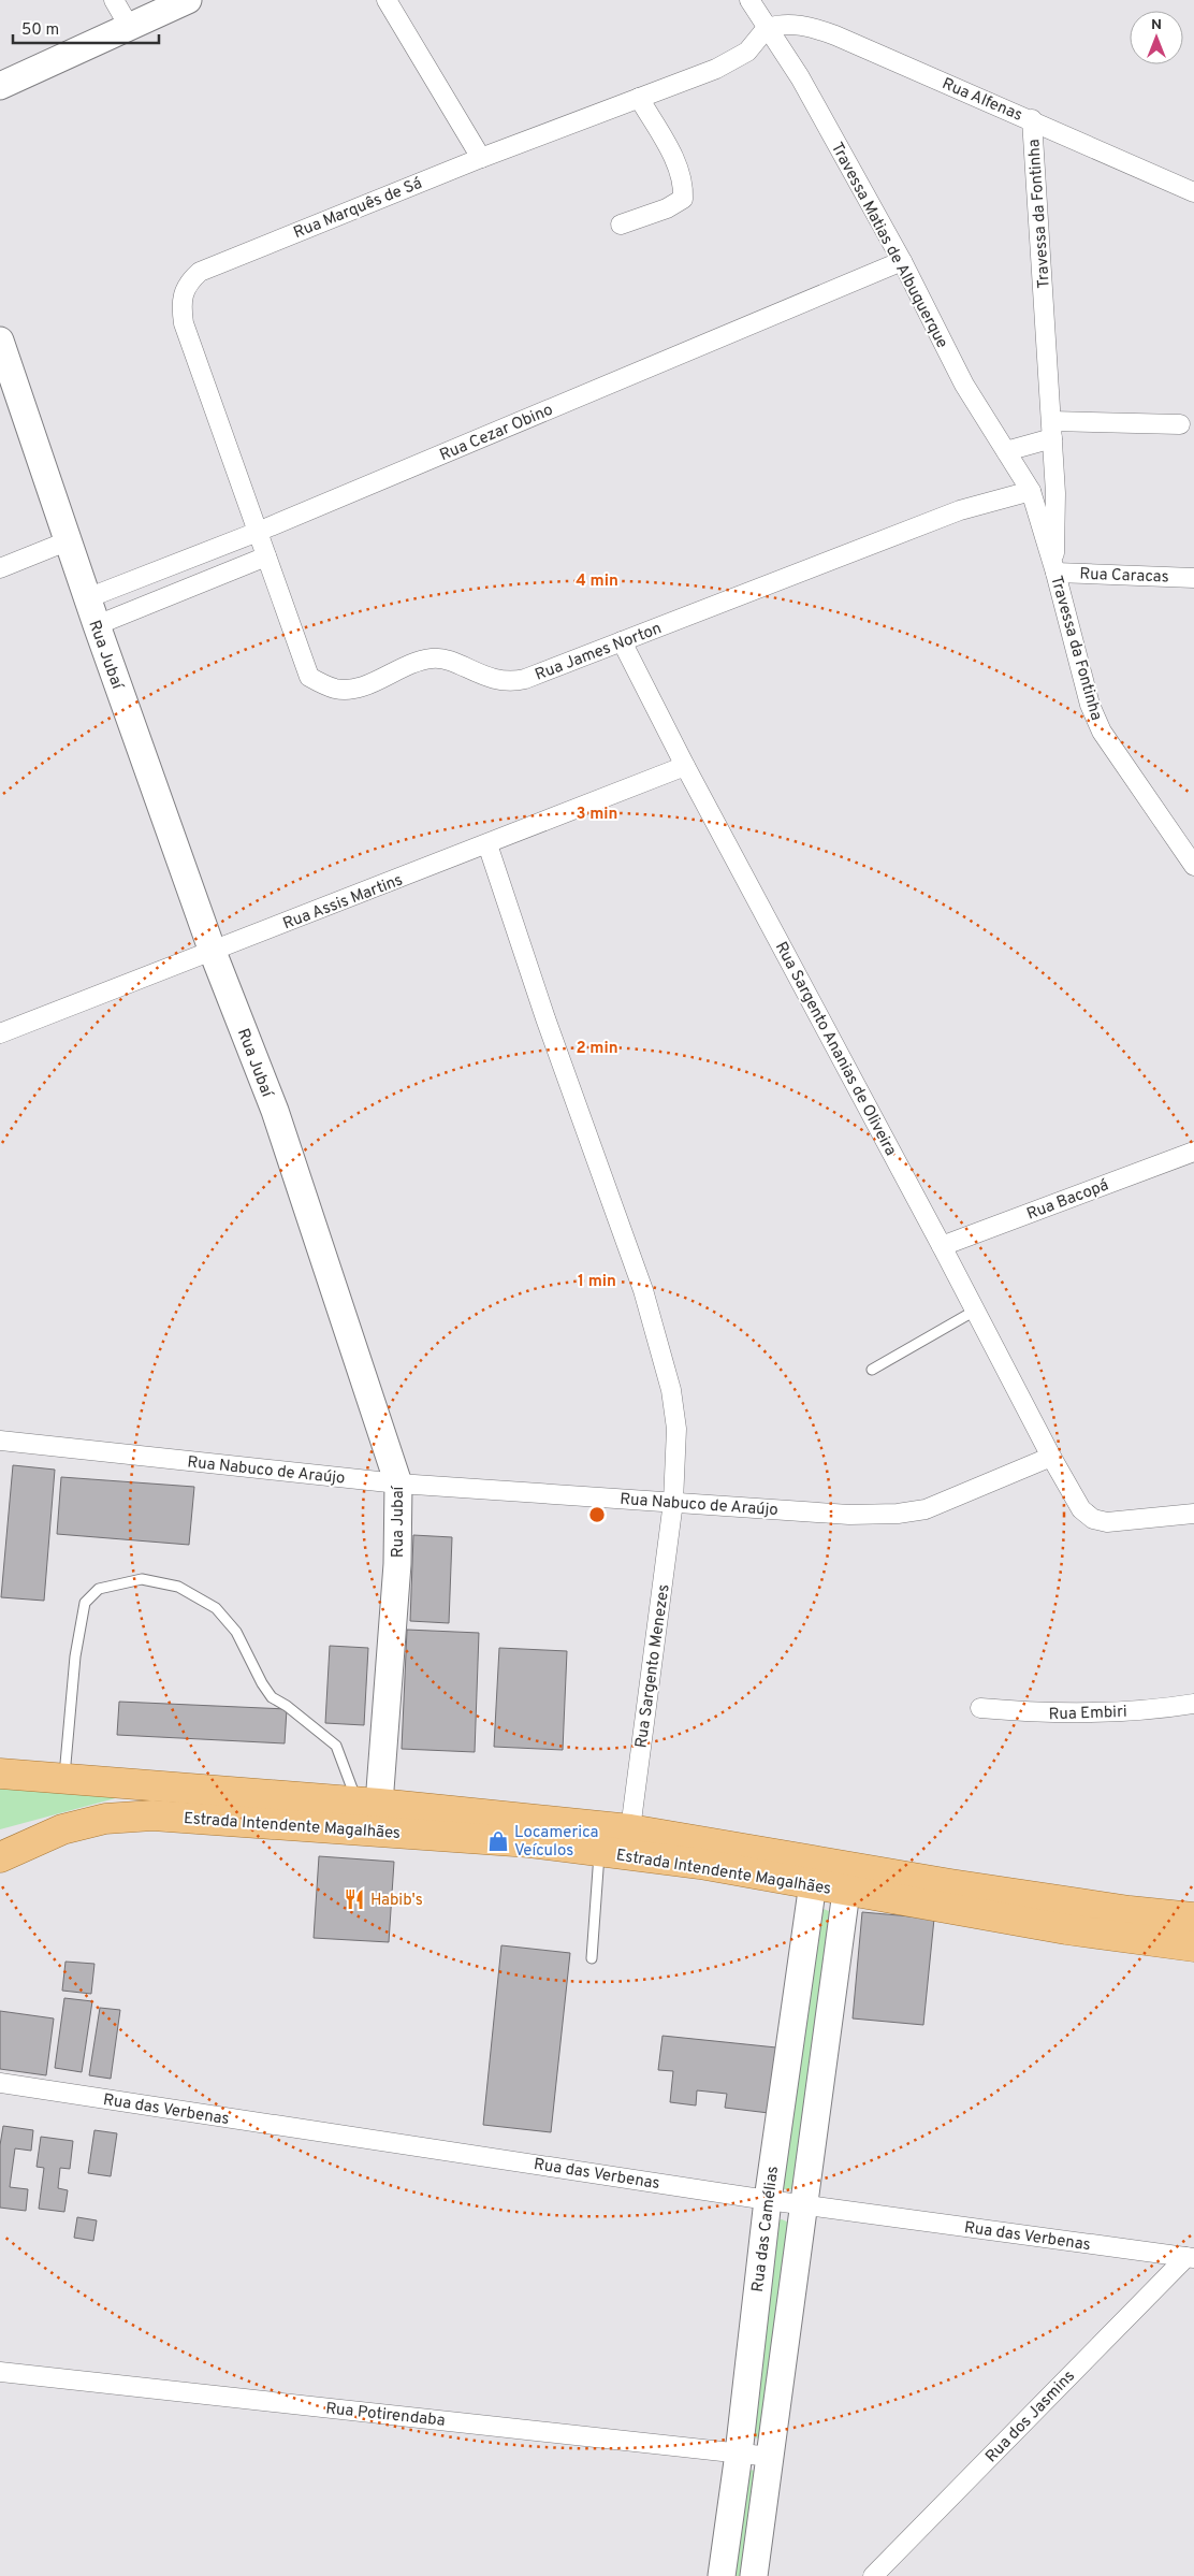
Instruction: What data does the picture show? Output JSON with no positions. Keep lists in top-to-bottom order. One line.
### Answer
{"streets":{"main road":["Estrada Intendente Magalhães"],"street":["Rua Alfenas","Rua Marquês de Sá","Travessa da Fontinha","Travessa Matias de Albuquerque","Rua Cezar Obino","Rua Caracas","Rua James Norton","Rua Jubaí","Rua Assis Martins","Rua Sargento Ananias de Oliveira","Rua Bacopá","Rua Nabuco de Araújo","Rua Sargento Menezes","Rua Embiri","Rua das Verbenas","Rua das Camélias","Rua Potirendaba","Rua dos Jasmins"]},"crossings":[["Rua Alfenas","Rua Marquês de Sá"],["Rua Alfenas","Travessa da Fontinha"],["Rua Alfenas","Travessa Matias de Albuquerque"],["Rua Marquês de Sá","Travessa Matias de Albuquerque"],["Rua Marquês de Sá","Rua Cezar Obino"],["Rua Marquês de Sá","Rua James Norton"],["Travessa da Fontinha","Travessa Matias de Albuquerque"],["Travessa da Fontinha","Rua Caracas"],["Travessa da Fontinha","Rua James Norton"],["Travessa Matias de Albuquerque","Rua Cezar Obino"],["Travessa Matias de Albuquerque","Rua James Norton"],["Rua Cezar Obino","Rua James Norton"],["Rua Cezar Obino","Rua Jubaí"],["Rua James Norton","Rua Sargento Ananias de Oliveira"],["Rua Jubaí","Rua Assis Martins"],["Rua Jubaí","Rua Nabuco de Araújo"],["Rua Jubaí","Estrada Intendente Magalhães"],["Rua Assis Martins","Rua Sargento Ananias de Oliveira"],["Rua Assis Martins","Rua Sargento Menezes"],["Rua Sargento Ananias de Oliveira","Rua Bacopá"],["Rua Sargento Ananias de Oliveira","Rua Nabuco de Araújo"],["Rua Nabuco de Araújo","Rua Sargento Menezes"],["Rua Sargento Menezes","Estrada Intendente Magalhães"],["Estrada Intendente Magalhães","Rua das Camélias"],["Rua das Verbenas","Rua das Camélias"],["Rua das Verbenas","Rua dos Jasmins"],["Rua das Camélias","Rua Potirendaba"]],"places":{"shop":["Locamerica Veículos"],"restaurant":["Habib's"]},"scale_bar":"50 m","north":"top","rings":["4 min","3 min","2 min","1 min"]}
